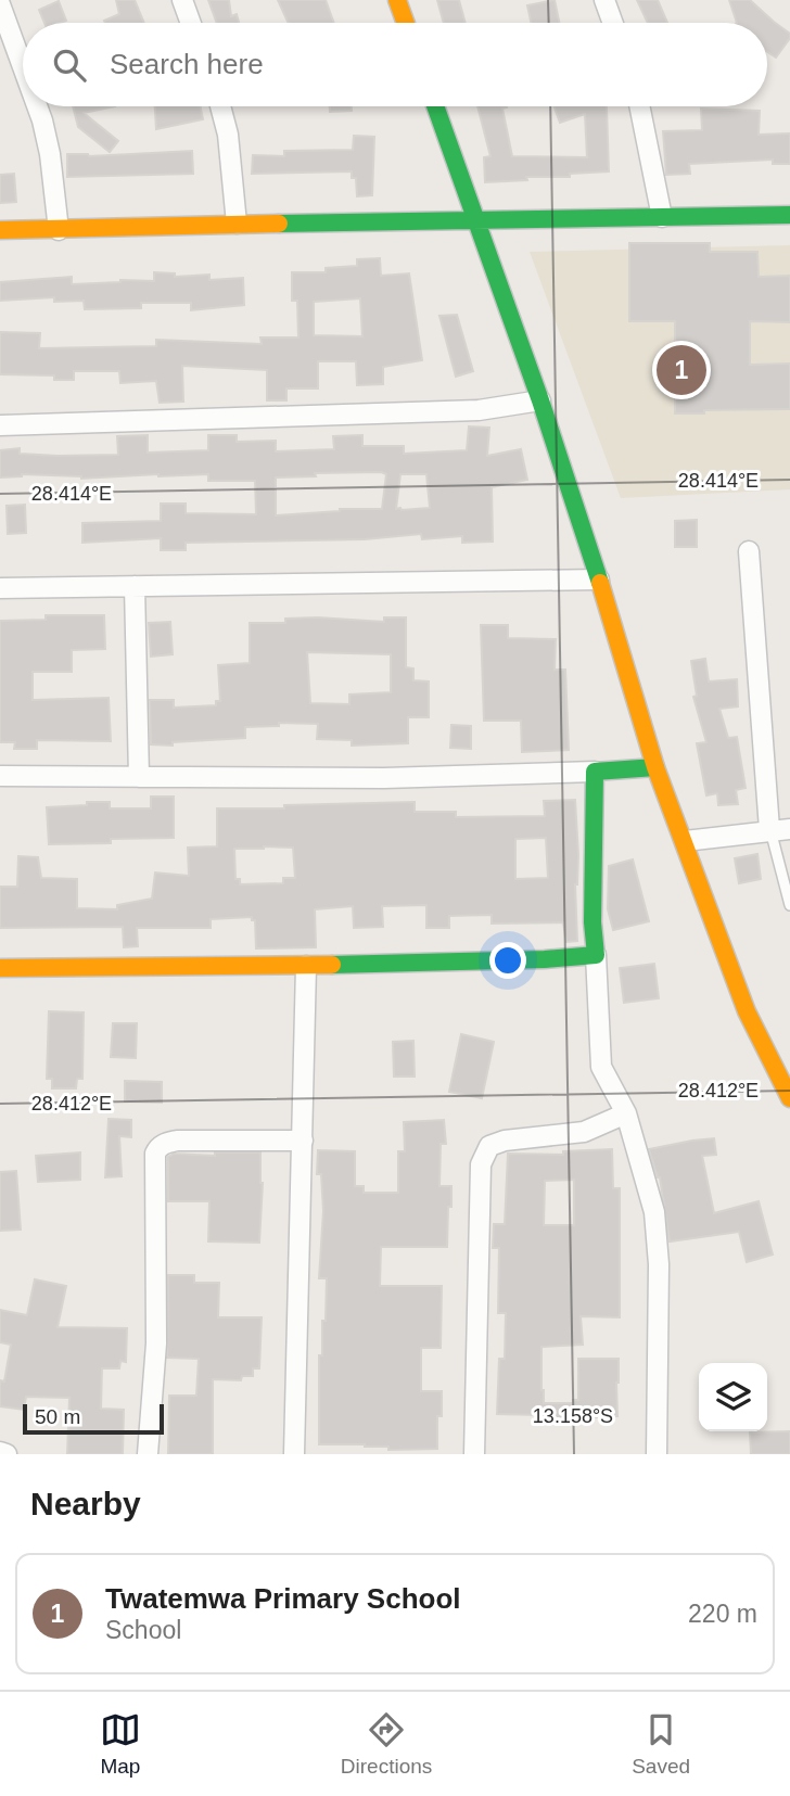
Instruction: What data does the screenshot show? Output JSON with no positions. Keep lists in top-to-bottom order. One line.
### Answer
{"scale_bar":"50 m","page":{"search":"Search here","pins":"1","scale":"50 m","heading":"Nearby","list":[{"mark":"1","name":"Twatemwa Primary School","note":"School","value":"220 m"}],"nav":["Map","Directions","Saved"]},"coordinates":["28.414°E","28.412°E","13.158°S"]}
